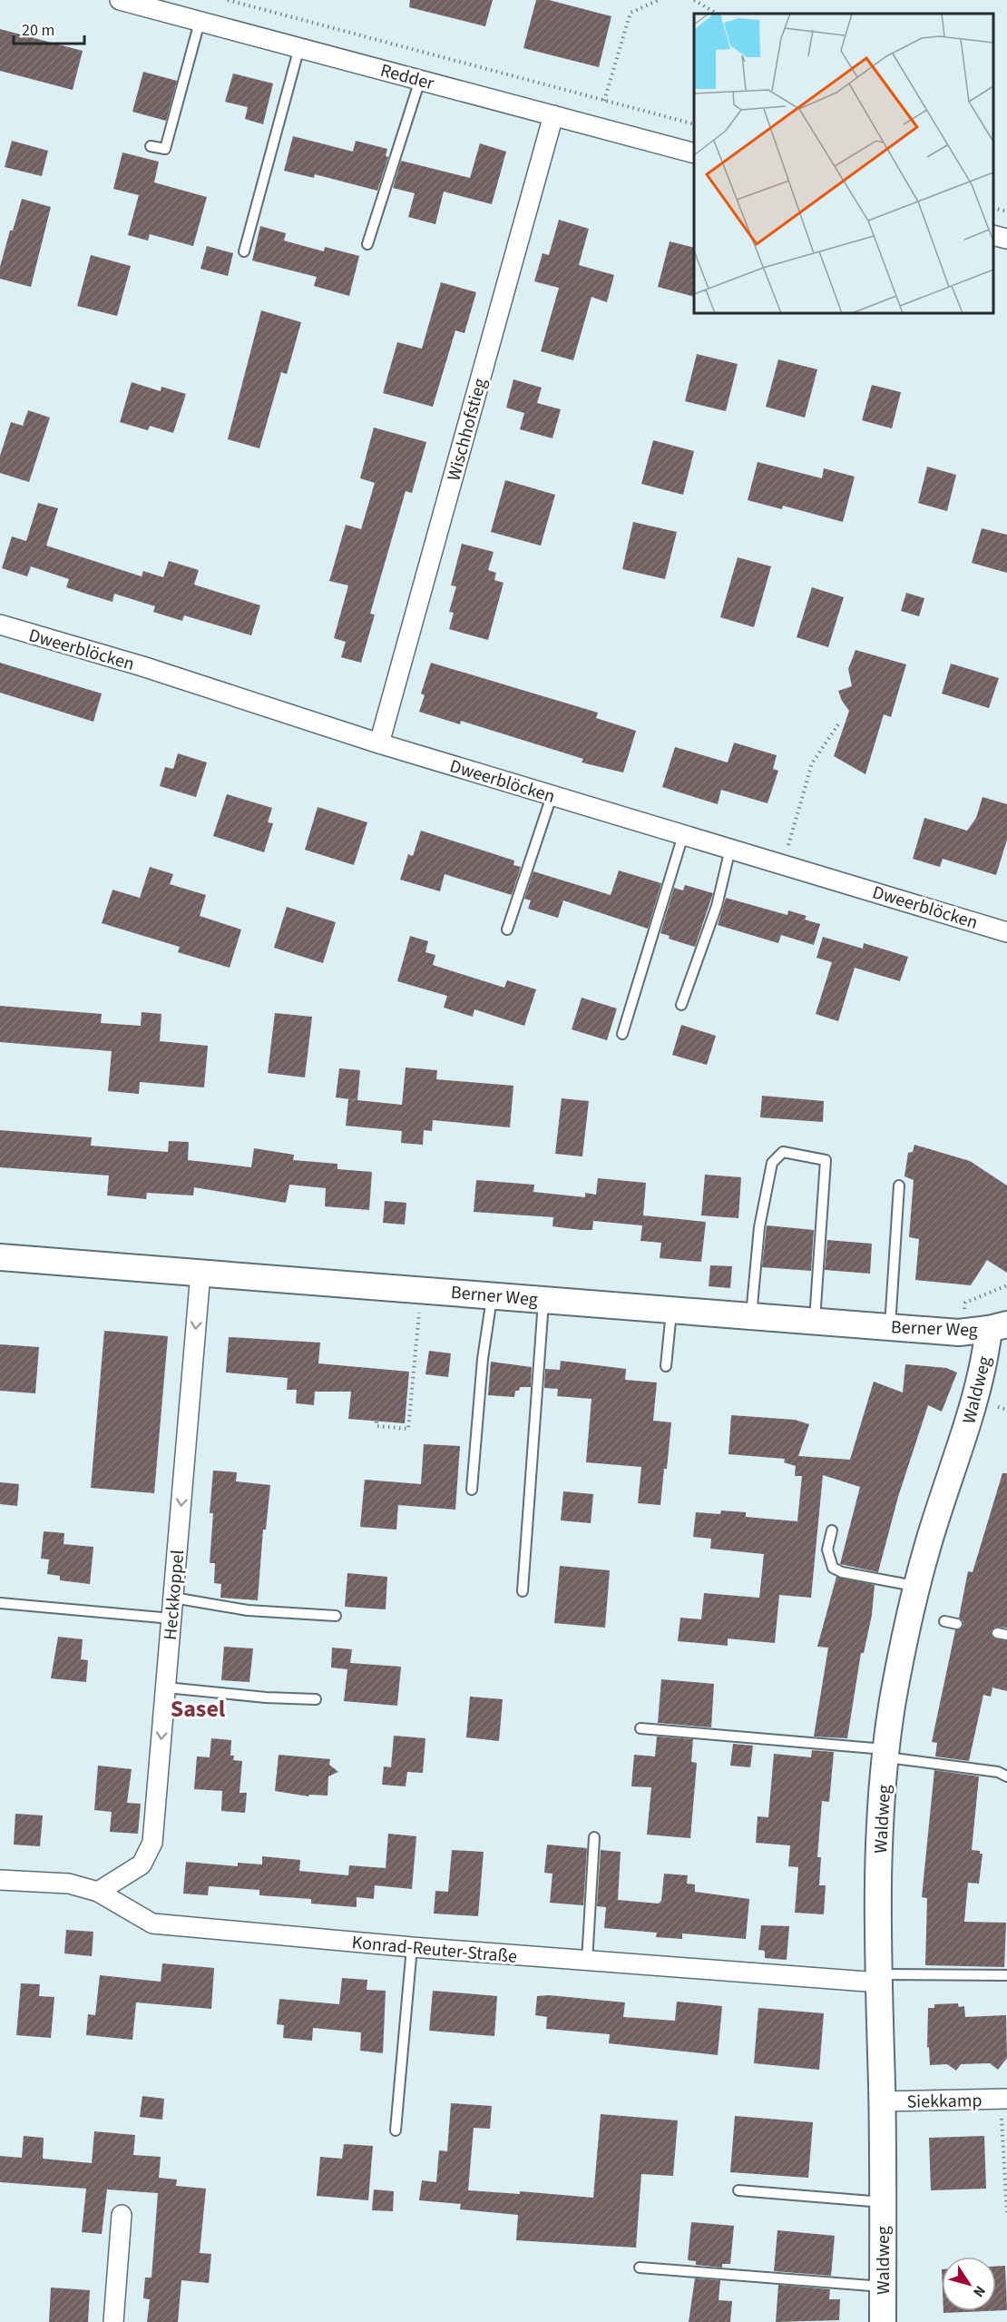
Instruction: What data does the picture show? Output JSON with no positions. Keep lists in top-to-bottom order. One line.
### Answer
{"streets":{"street":["Redder","Wischhofstieg","Dweerblöcken","Berner Weg","Waldweg","Heckkoppel","Konrad-Reuter-Straße","Siekkamp"]},"crossings":[["Redder","Wischhofstieg"],["Wischhofstieg","Dweerblöcken"],["Berner Weg","Waldweg"],["Berner Weg","Heckkoppel"],["Waldweg","Konrad-Reuter-Straße"],["Waldweg","Siekkamp"],["Heckkoppel","Konrad-Reuter-Straße"]],"one_way":["Heckkoppel"],"districts":["Sasel"],"scale_bar":"20 m","north":"bottom right"}
